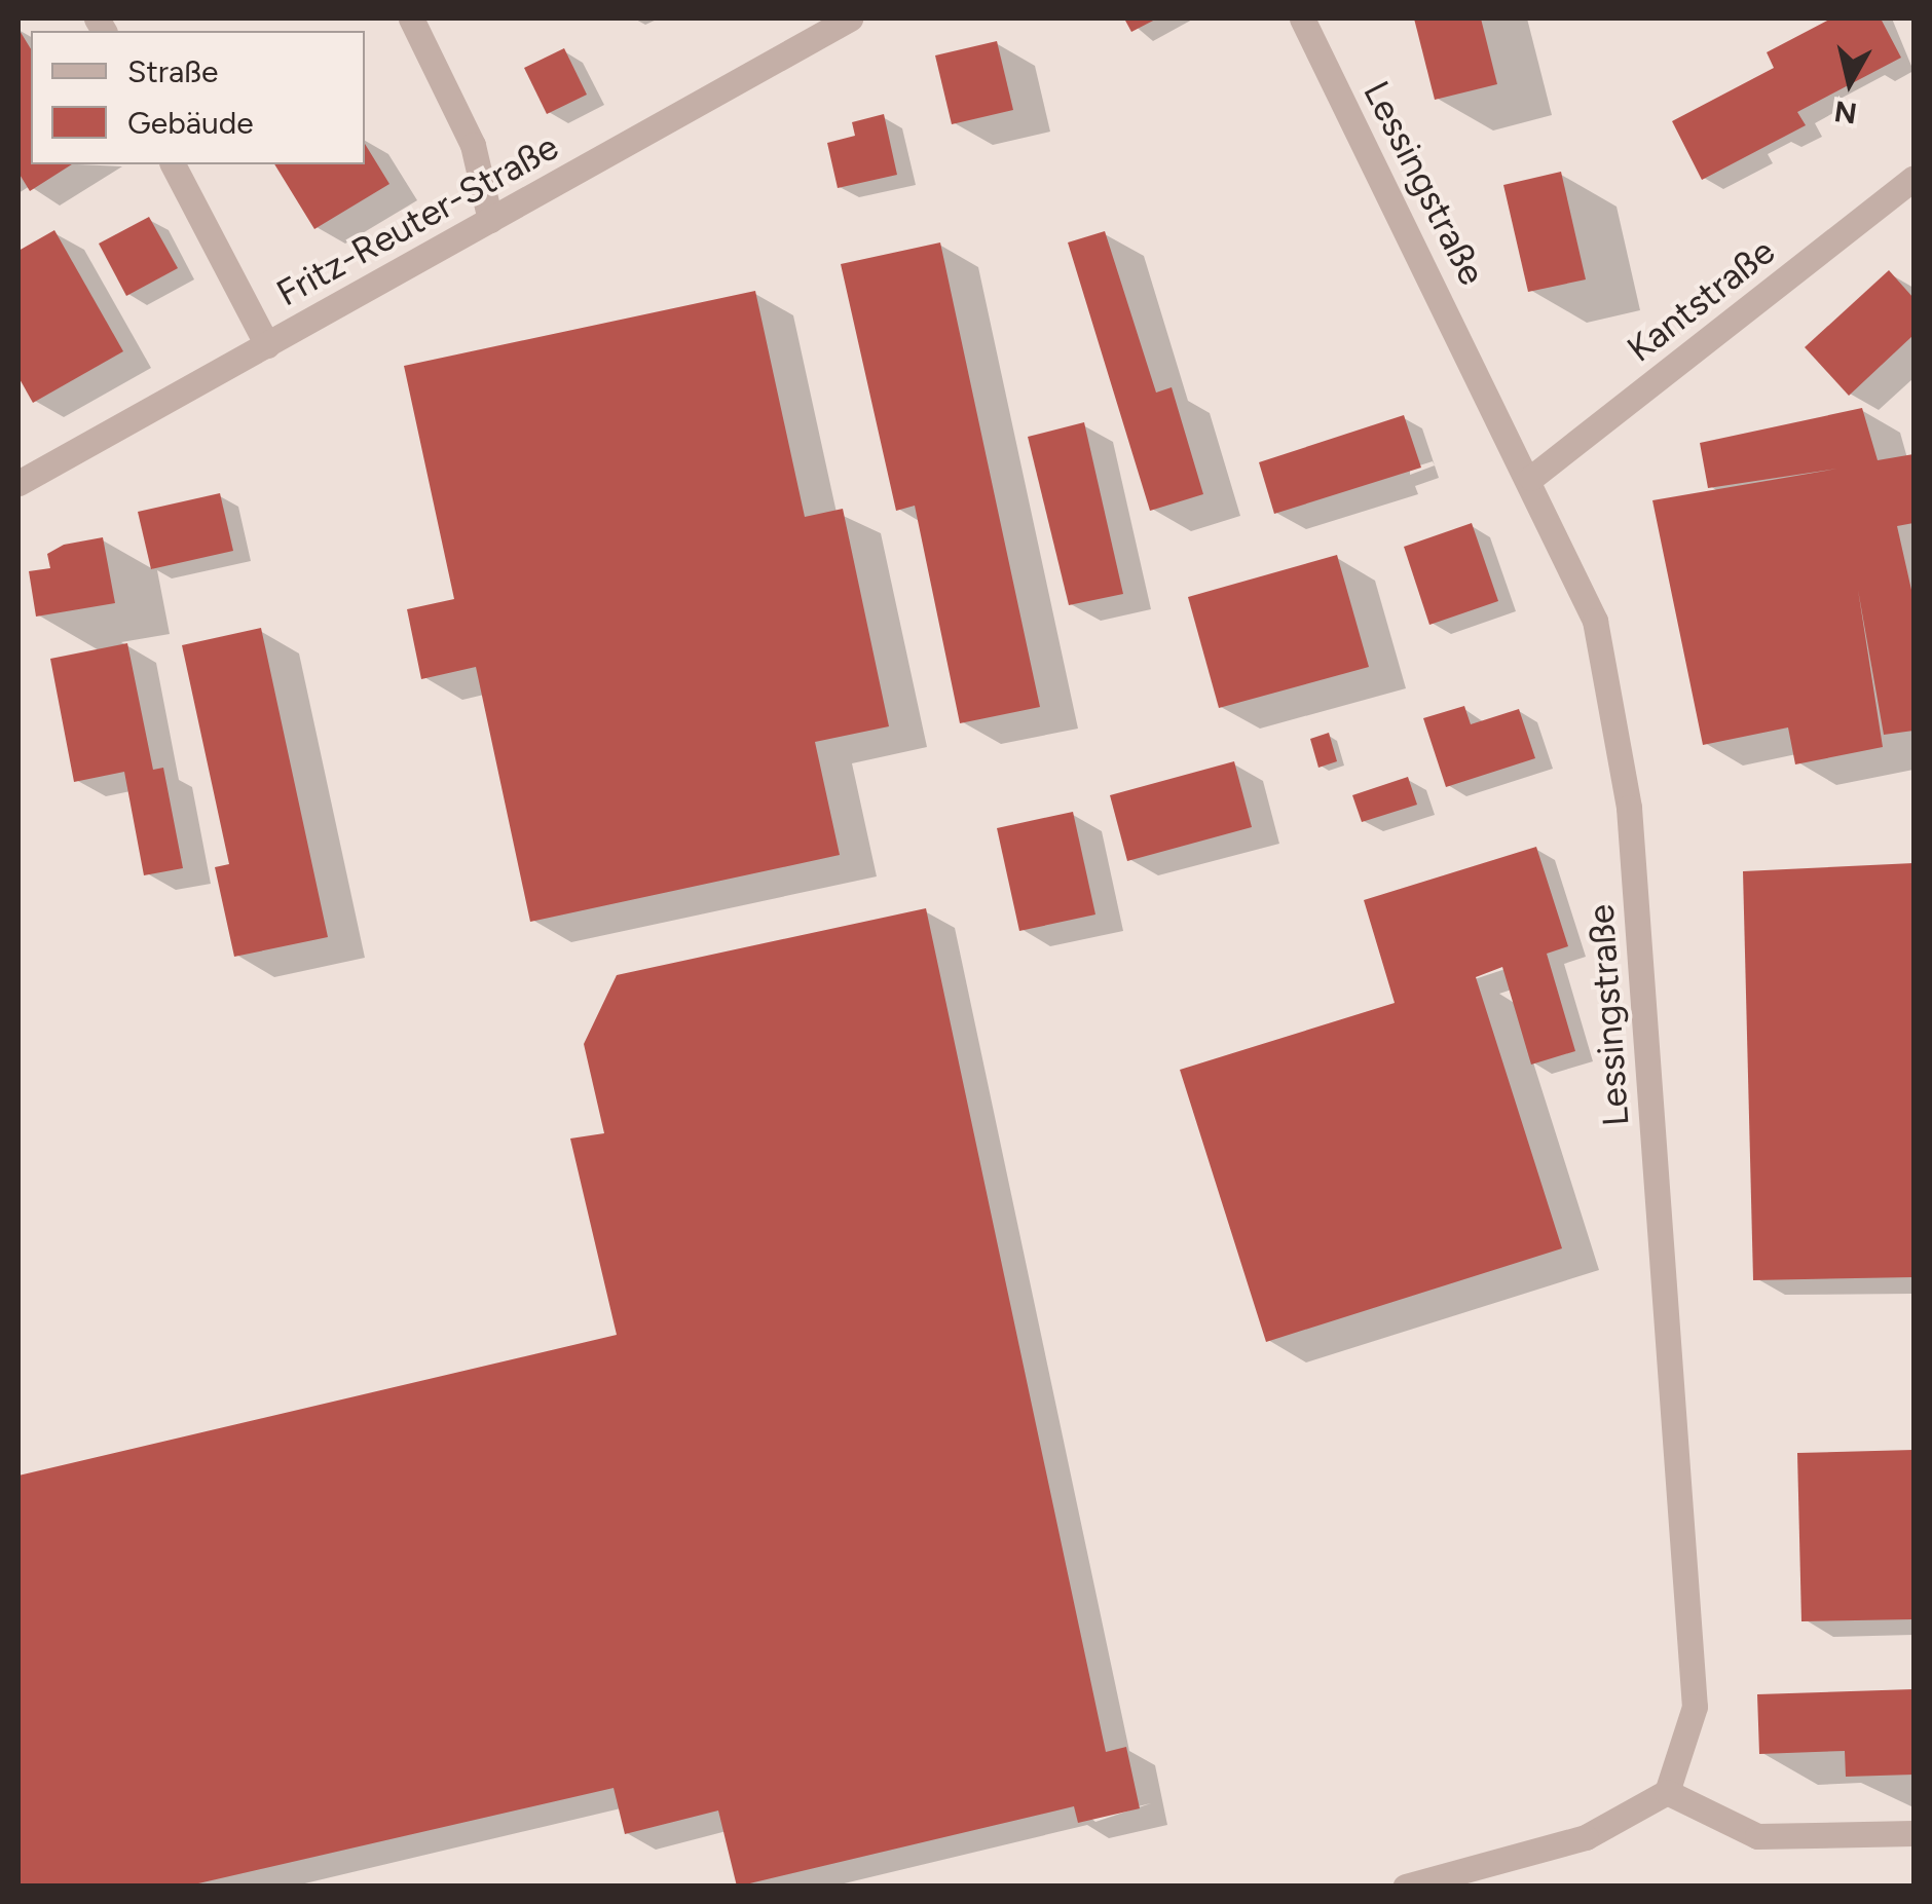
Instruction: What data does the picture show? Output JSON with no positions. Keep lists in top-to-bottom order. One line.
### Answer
{"streets":{"street":["Lessingstraße","Fritz-Reuter-Straße","Kantstraße"]},"crossings":[["Lessingstraße","Kantstraße"]],"legend":["Straße","Gebäude"],"north":"bottom"}
